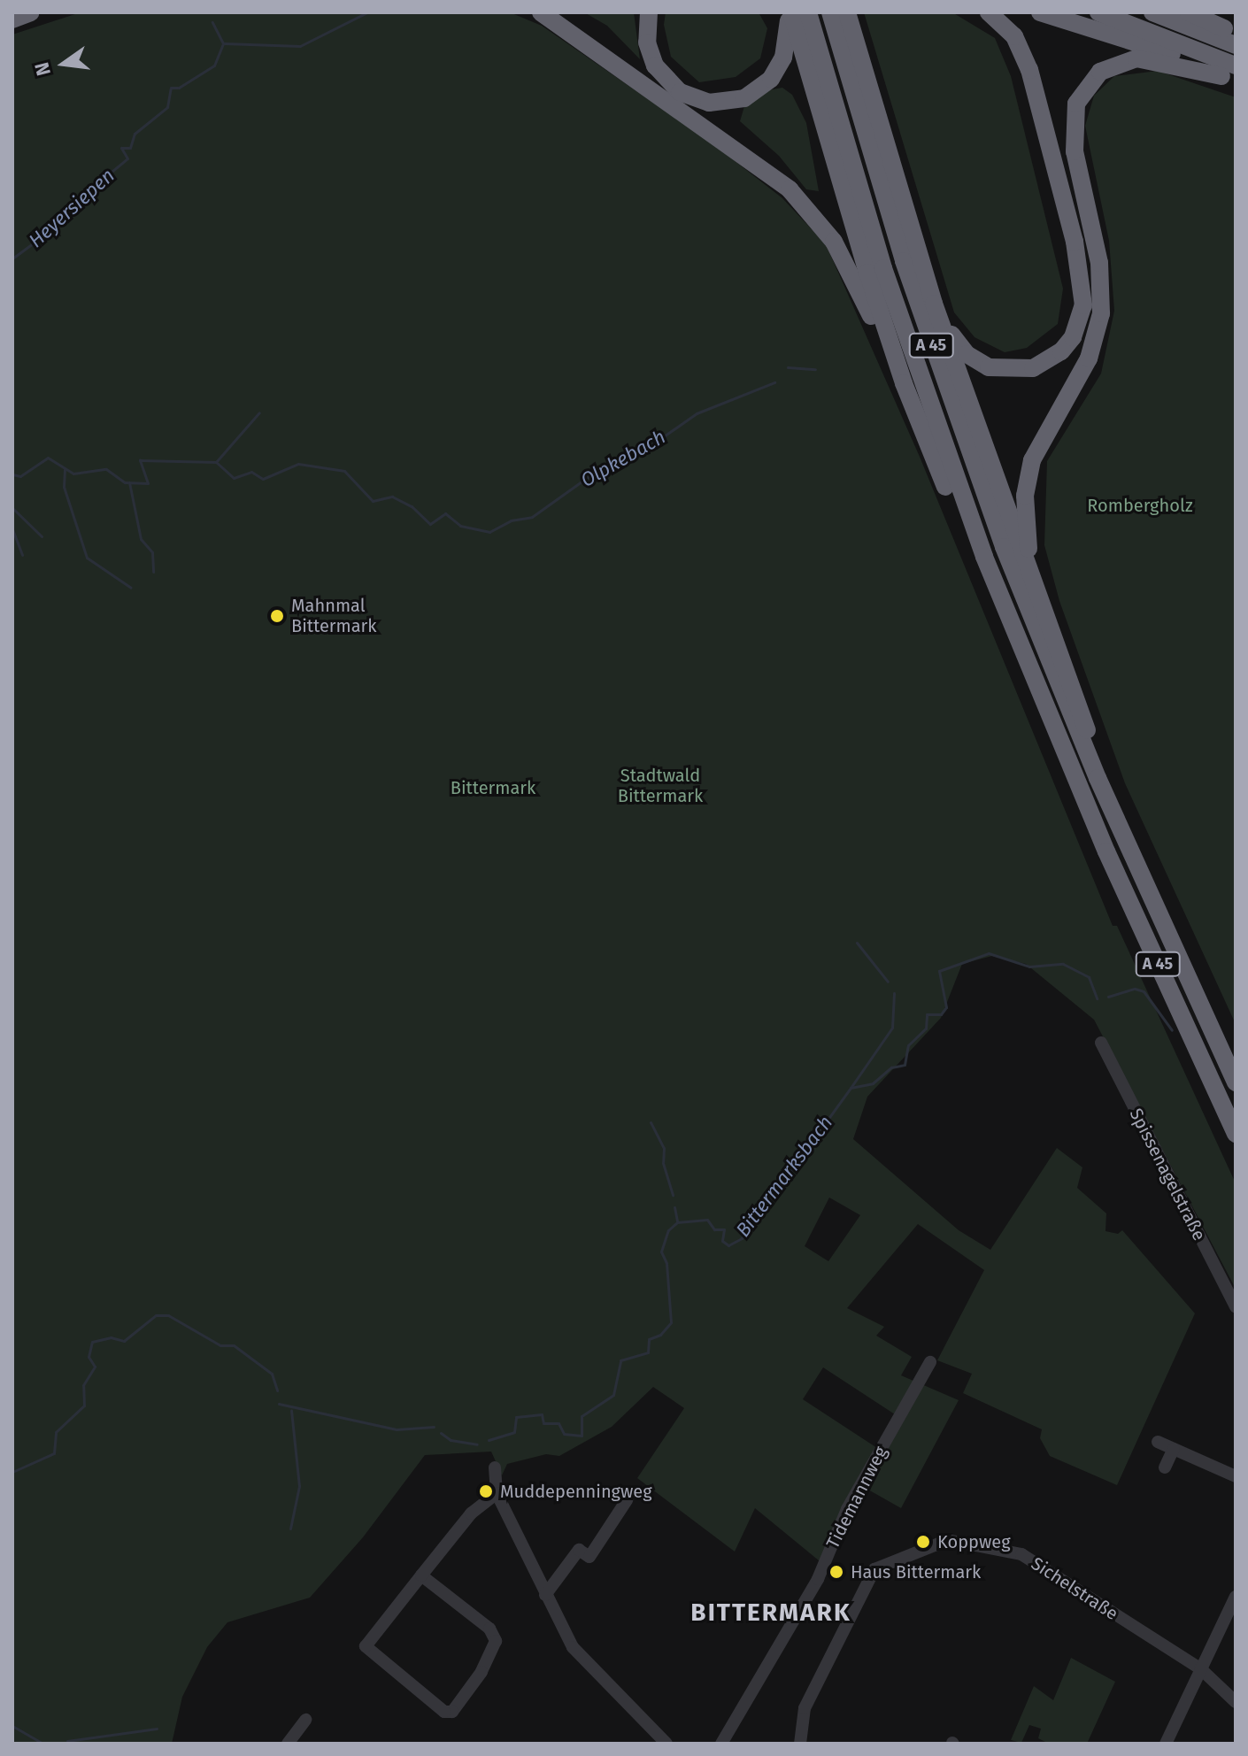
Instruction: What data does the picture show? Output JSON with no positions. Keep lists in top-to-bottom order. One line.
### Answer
{"streets":{"highway":["A 45"],"street":["Spissenagelstraße","Tidemannweg","Sichelstraße"]},"districts":["BITTERMARK"],"water":["Heyersiepen","Olpkebach","Bittermarksbach"],"parks":["Rombergholz","Stadtwald Bittermark","Bittermark"],"places":["Mahnmal Bittermark","Muddepenningweg","Koppweg","Haus Bittermark"],"north":"left"}
